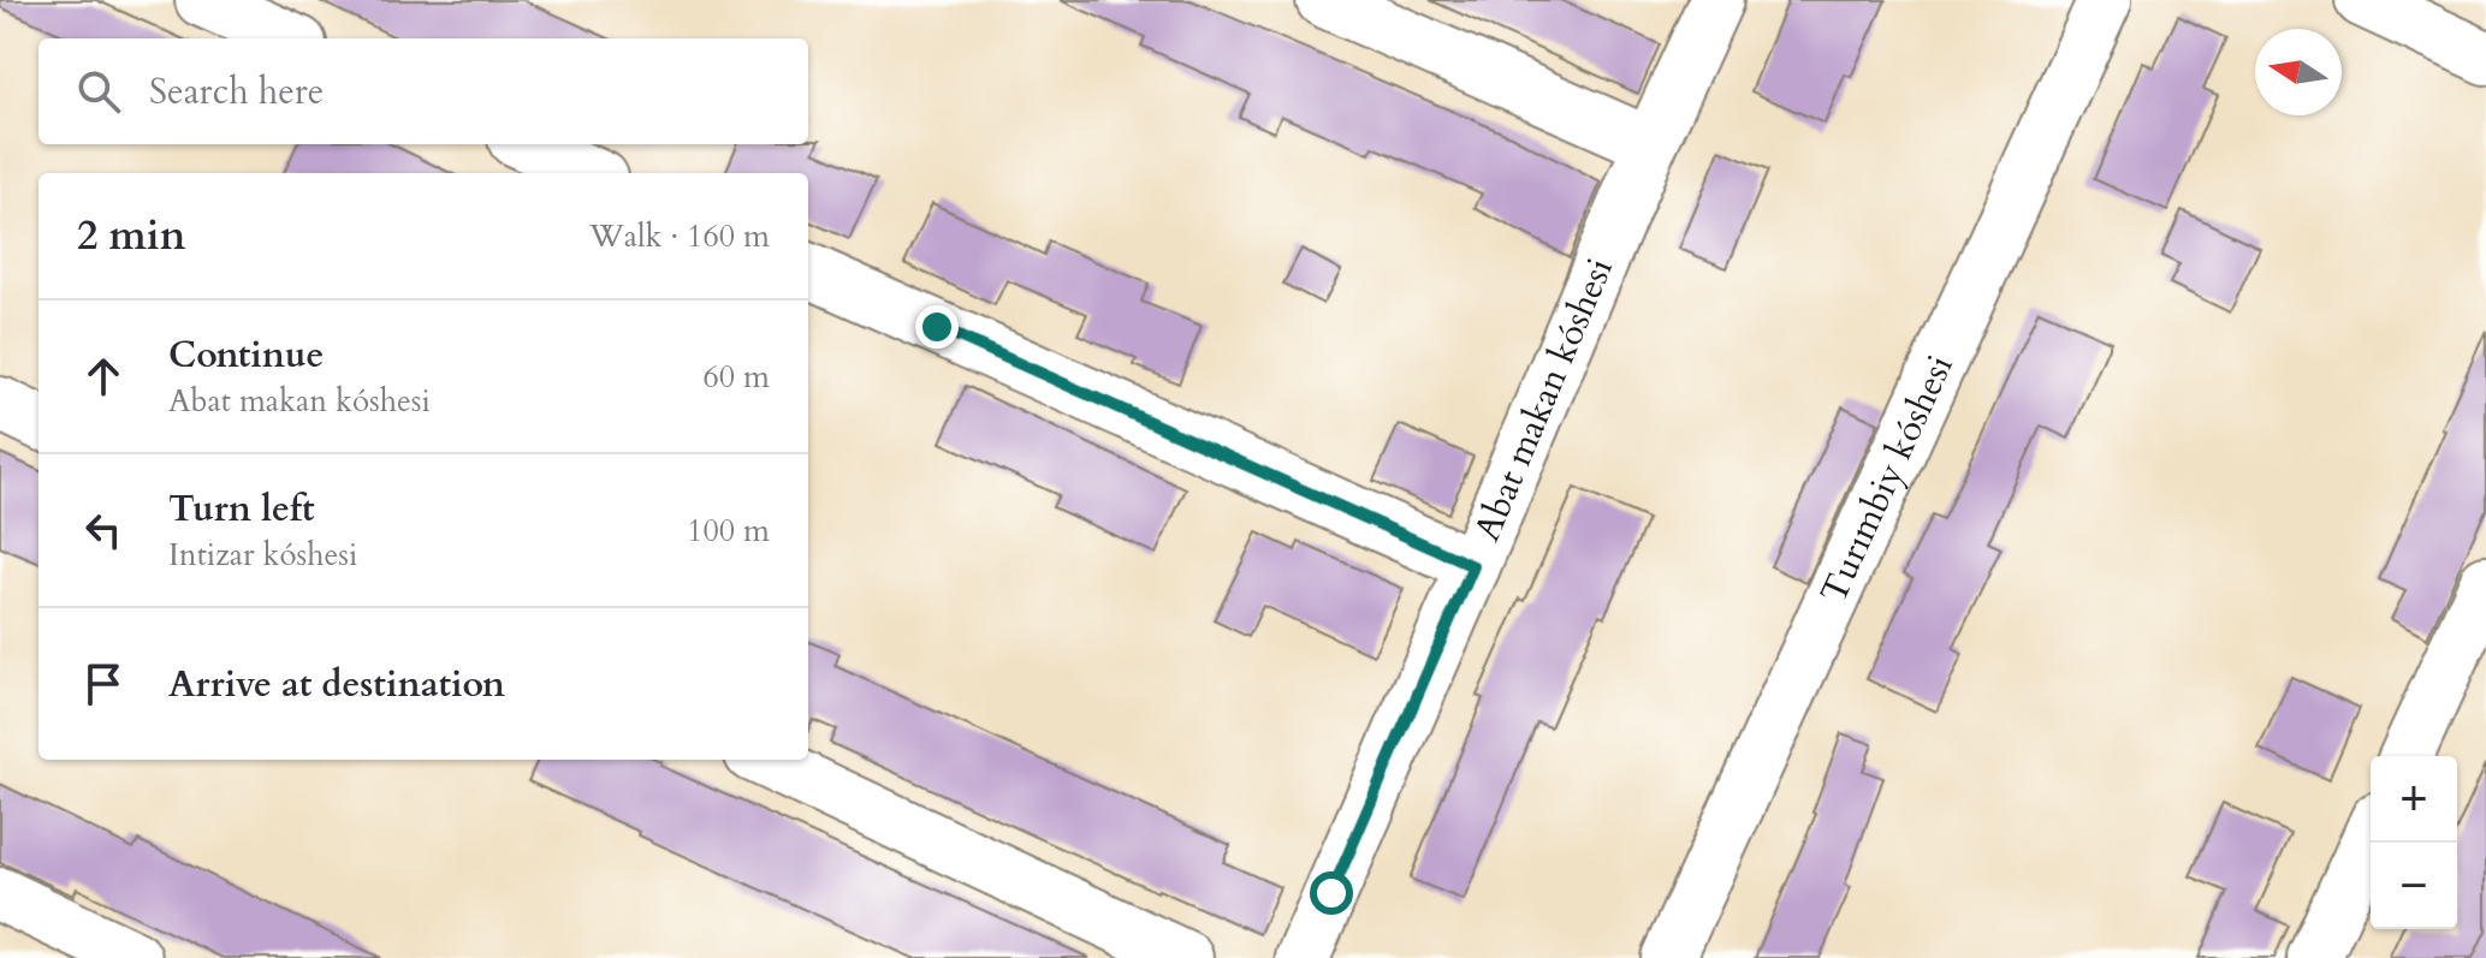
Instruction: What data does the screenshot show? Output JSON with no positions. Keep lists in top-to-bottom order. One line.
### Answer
{"streets":{"street":["Abat makan kóshesi","Turımbiy kóshesi"]},"north":"left","page":{"search":"Search here","heading":["2 min","Walk · 160 m"],"list":[["Continue","Abat makan kóshesi","60 m"],["Turn left","Intizar kóshesi","100 m"],"Arrive at destination"],"map_buttons":["+","−"]}}
